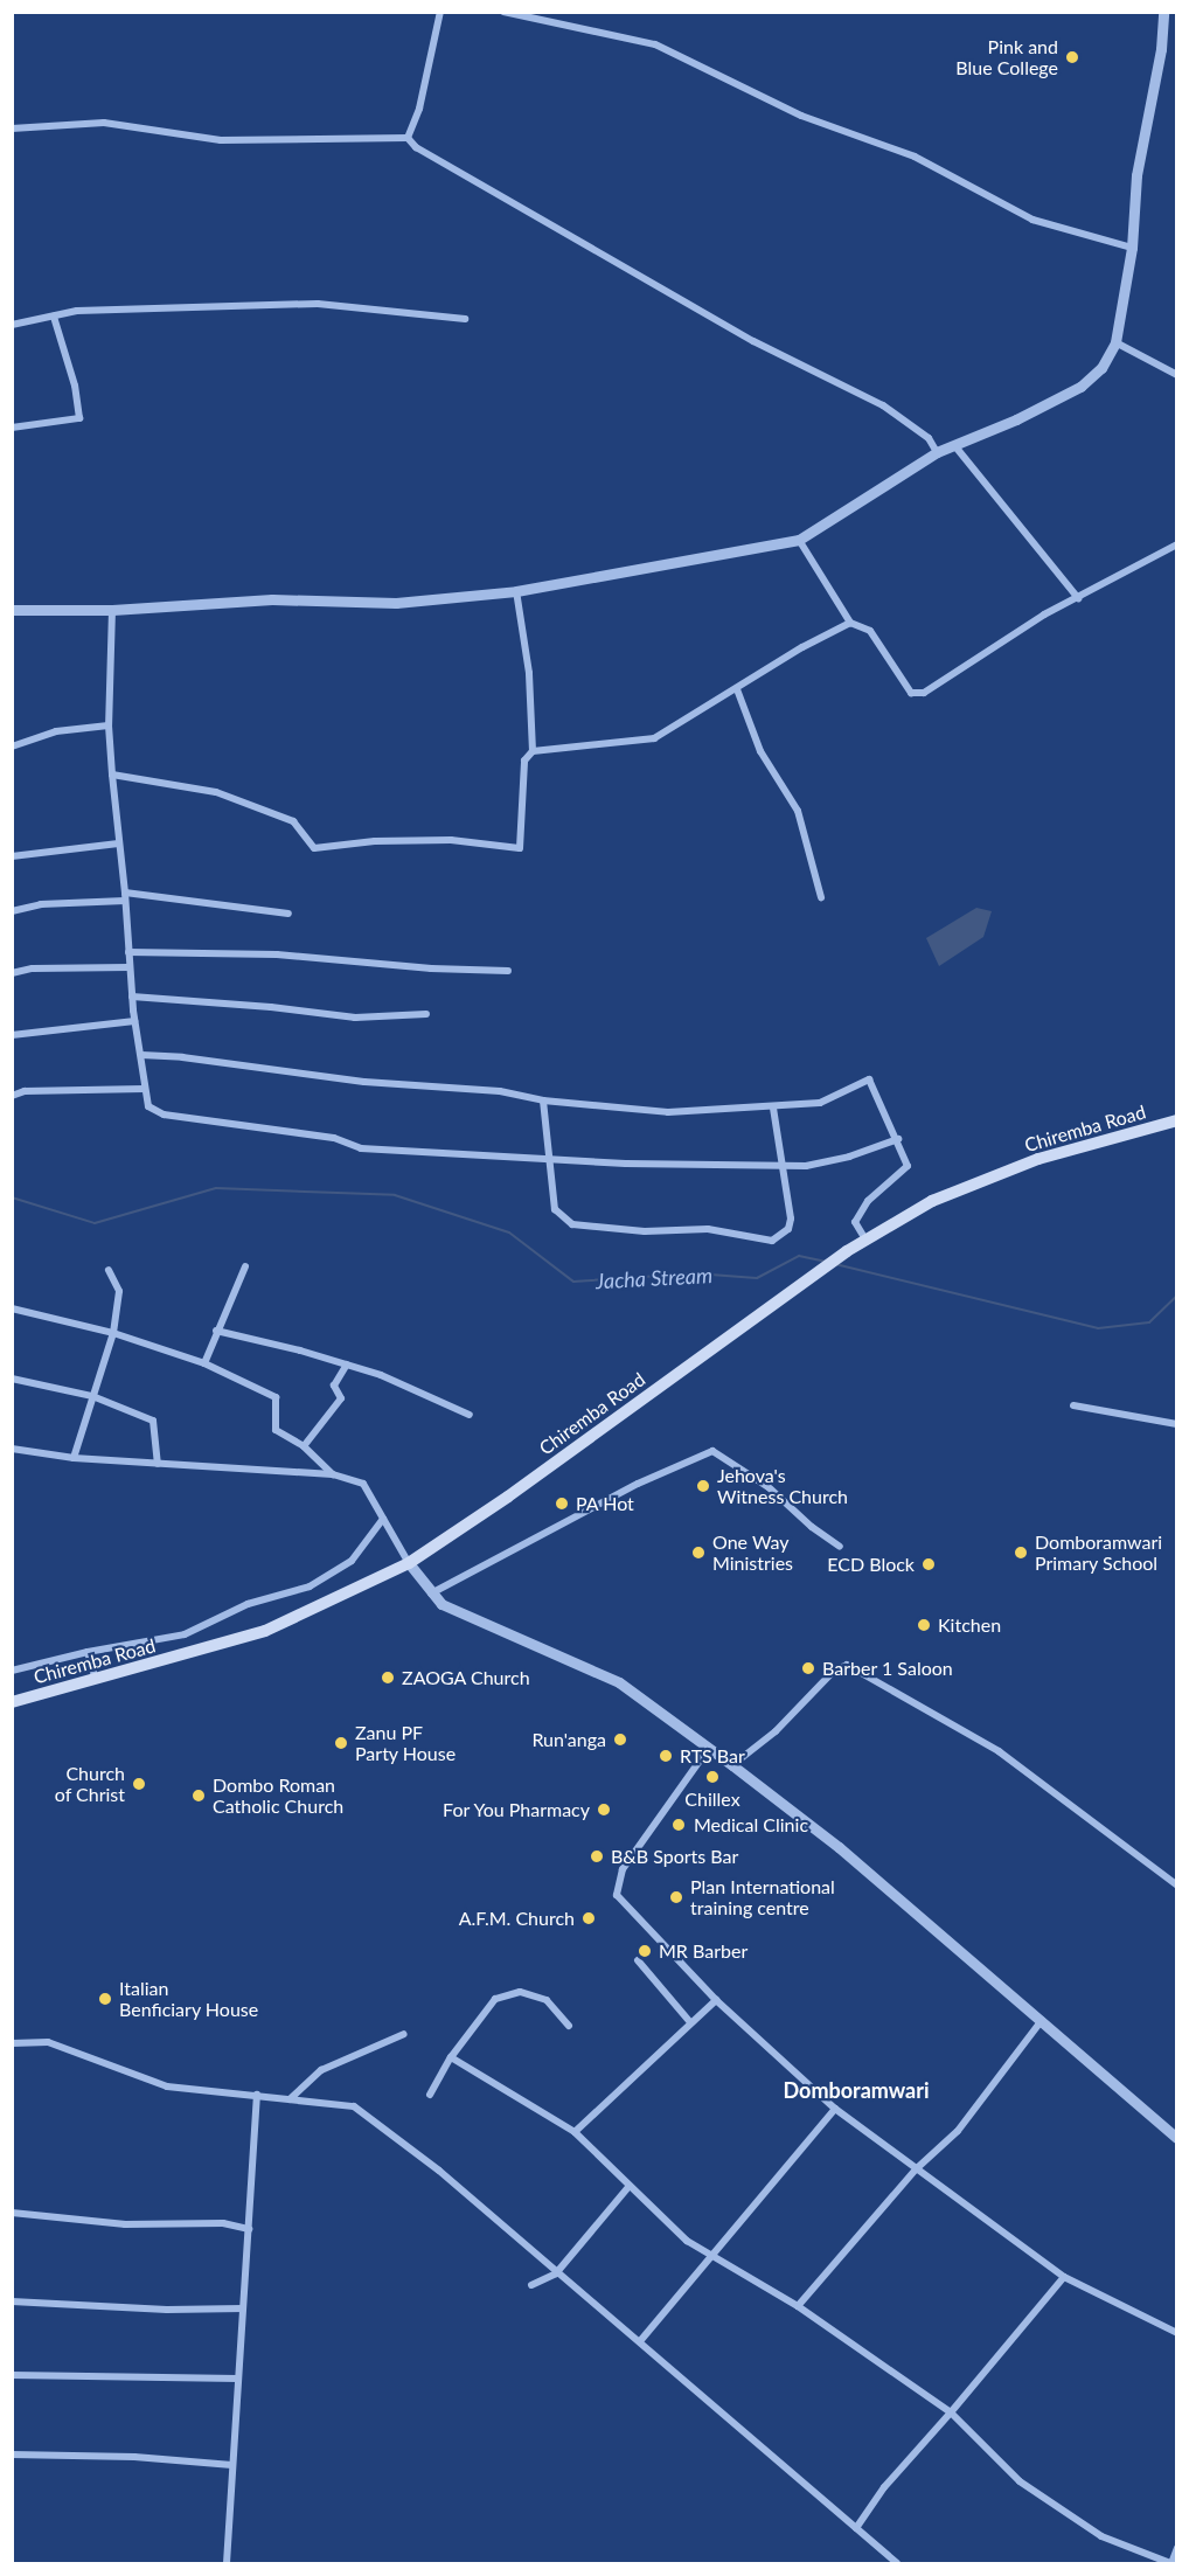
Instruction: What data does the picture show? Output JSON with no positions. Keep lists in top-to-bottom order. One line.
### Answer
{"streets":{"main road":["Chiremba Road"]},"districts":["Domboramwari"],"water":["Jacha Stream"],"places":["Pink and Blue College","Jehova's Witness Church","PA Hot","One Way Ministries","Domboramwari Primary School","ECD Block","Kitchen","Barber 1 Saloon","ZAOGA Church","Run'anga","Zanu PF Party House","RTS Bar","Chillex","Church of Christ","Dombo Roman Catholic Church","For You Pharmacy","Medical Clinic","B&B Sports Bar","Plan International training centre","A.F.M. Church","MR Barber","Italian Benficiary House"]}
